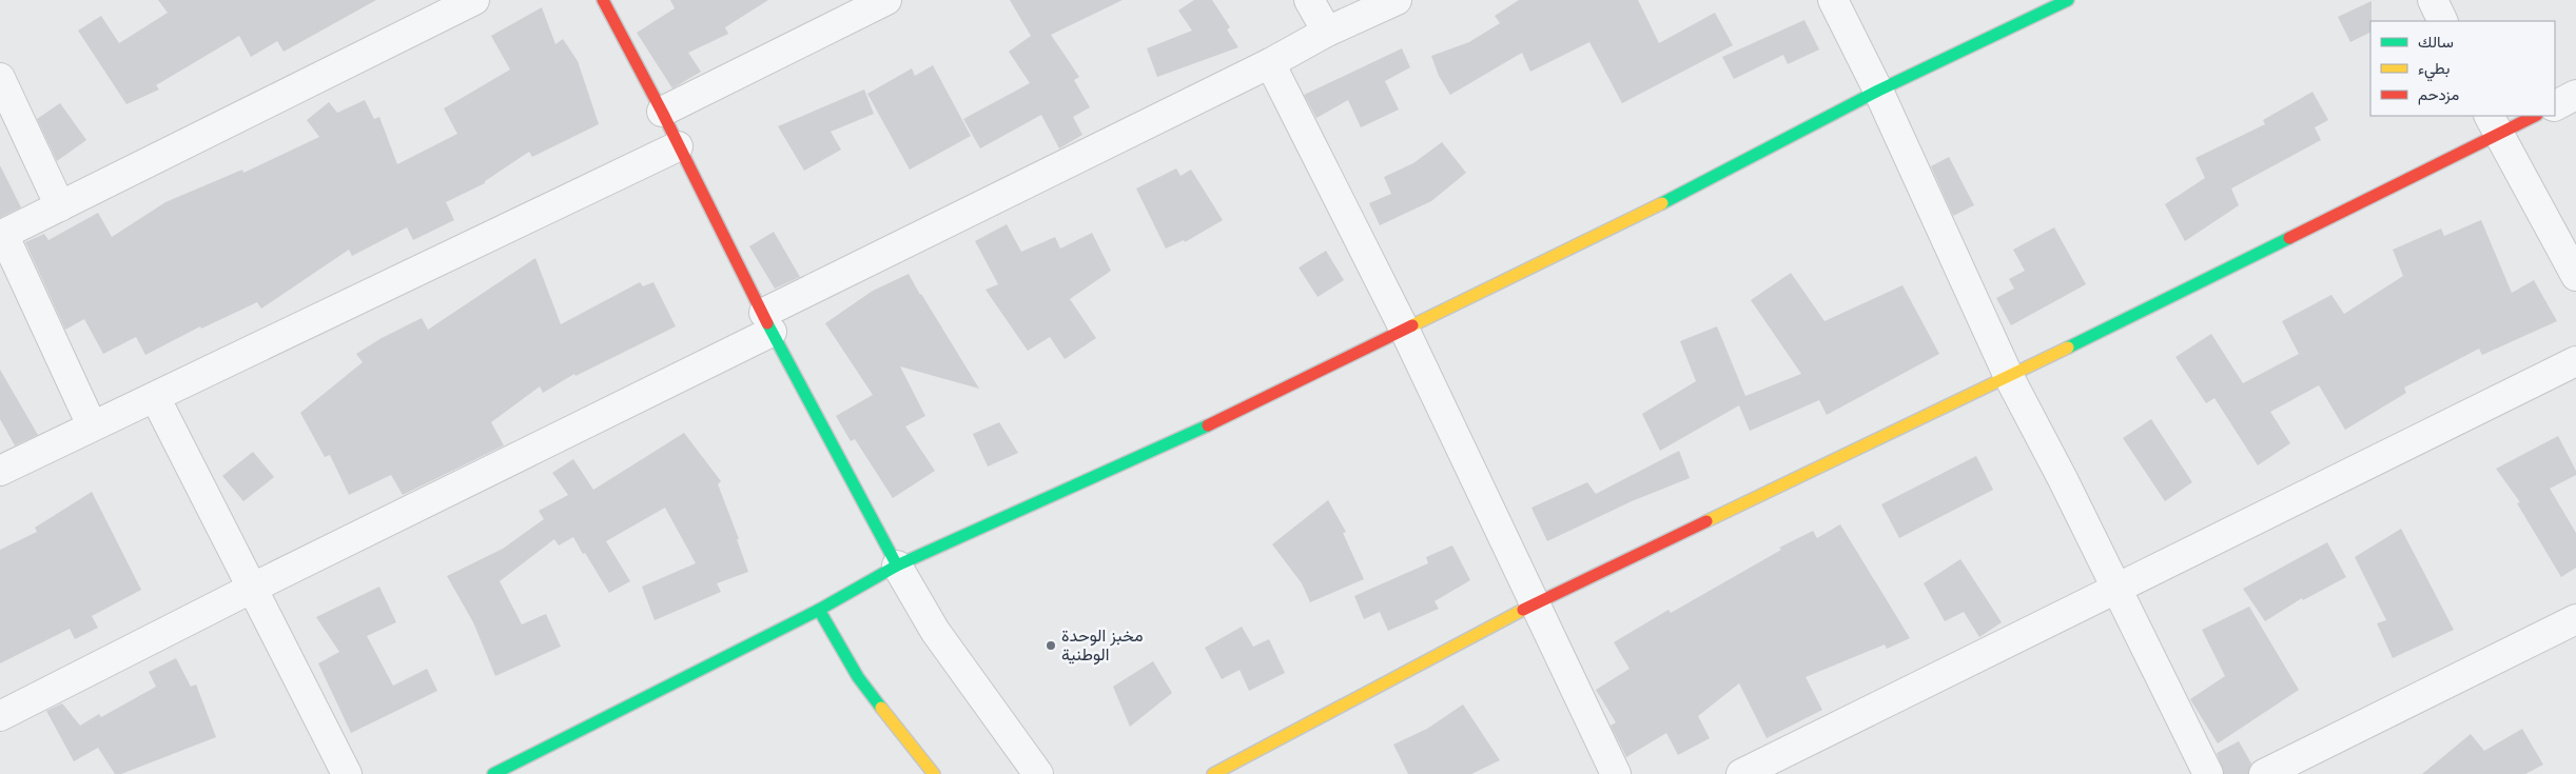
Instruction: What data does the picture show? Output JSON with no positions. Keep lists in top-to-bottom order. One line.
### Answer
{"places":["مخبز الوحدة الوطنية"],"legend":["سالك","بطيء","مزدحم"]}
